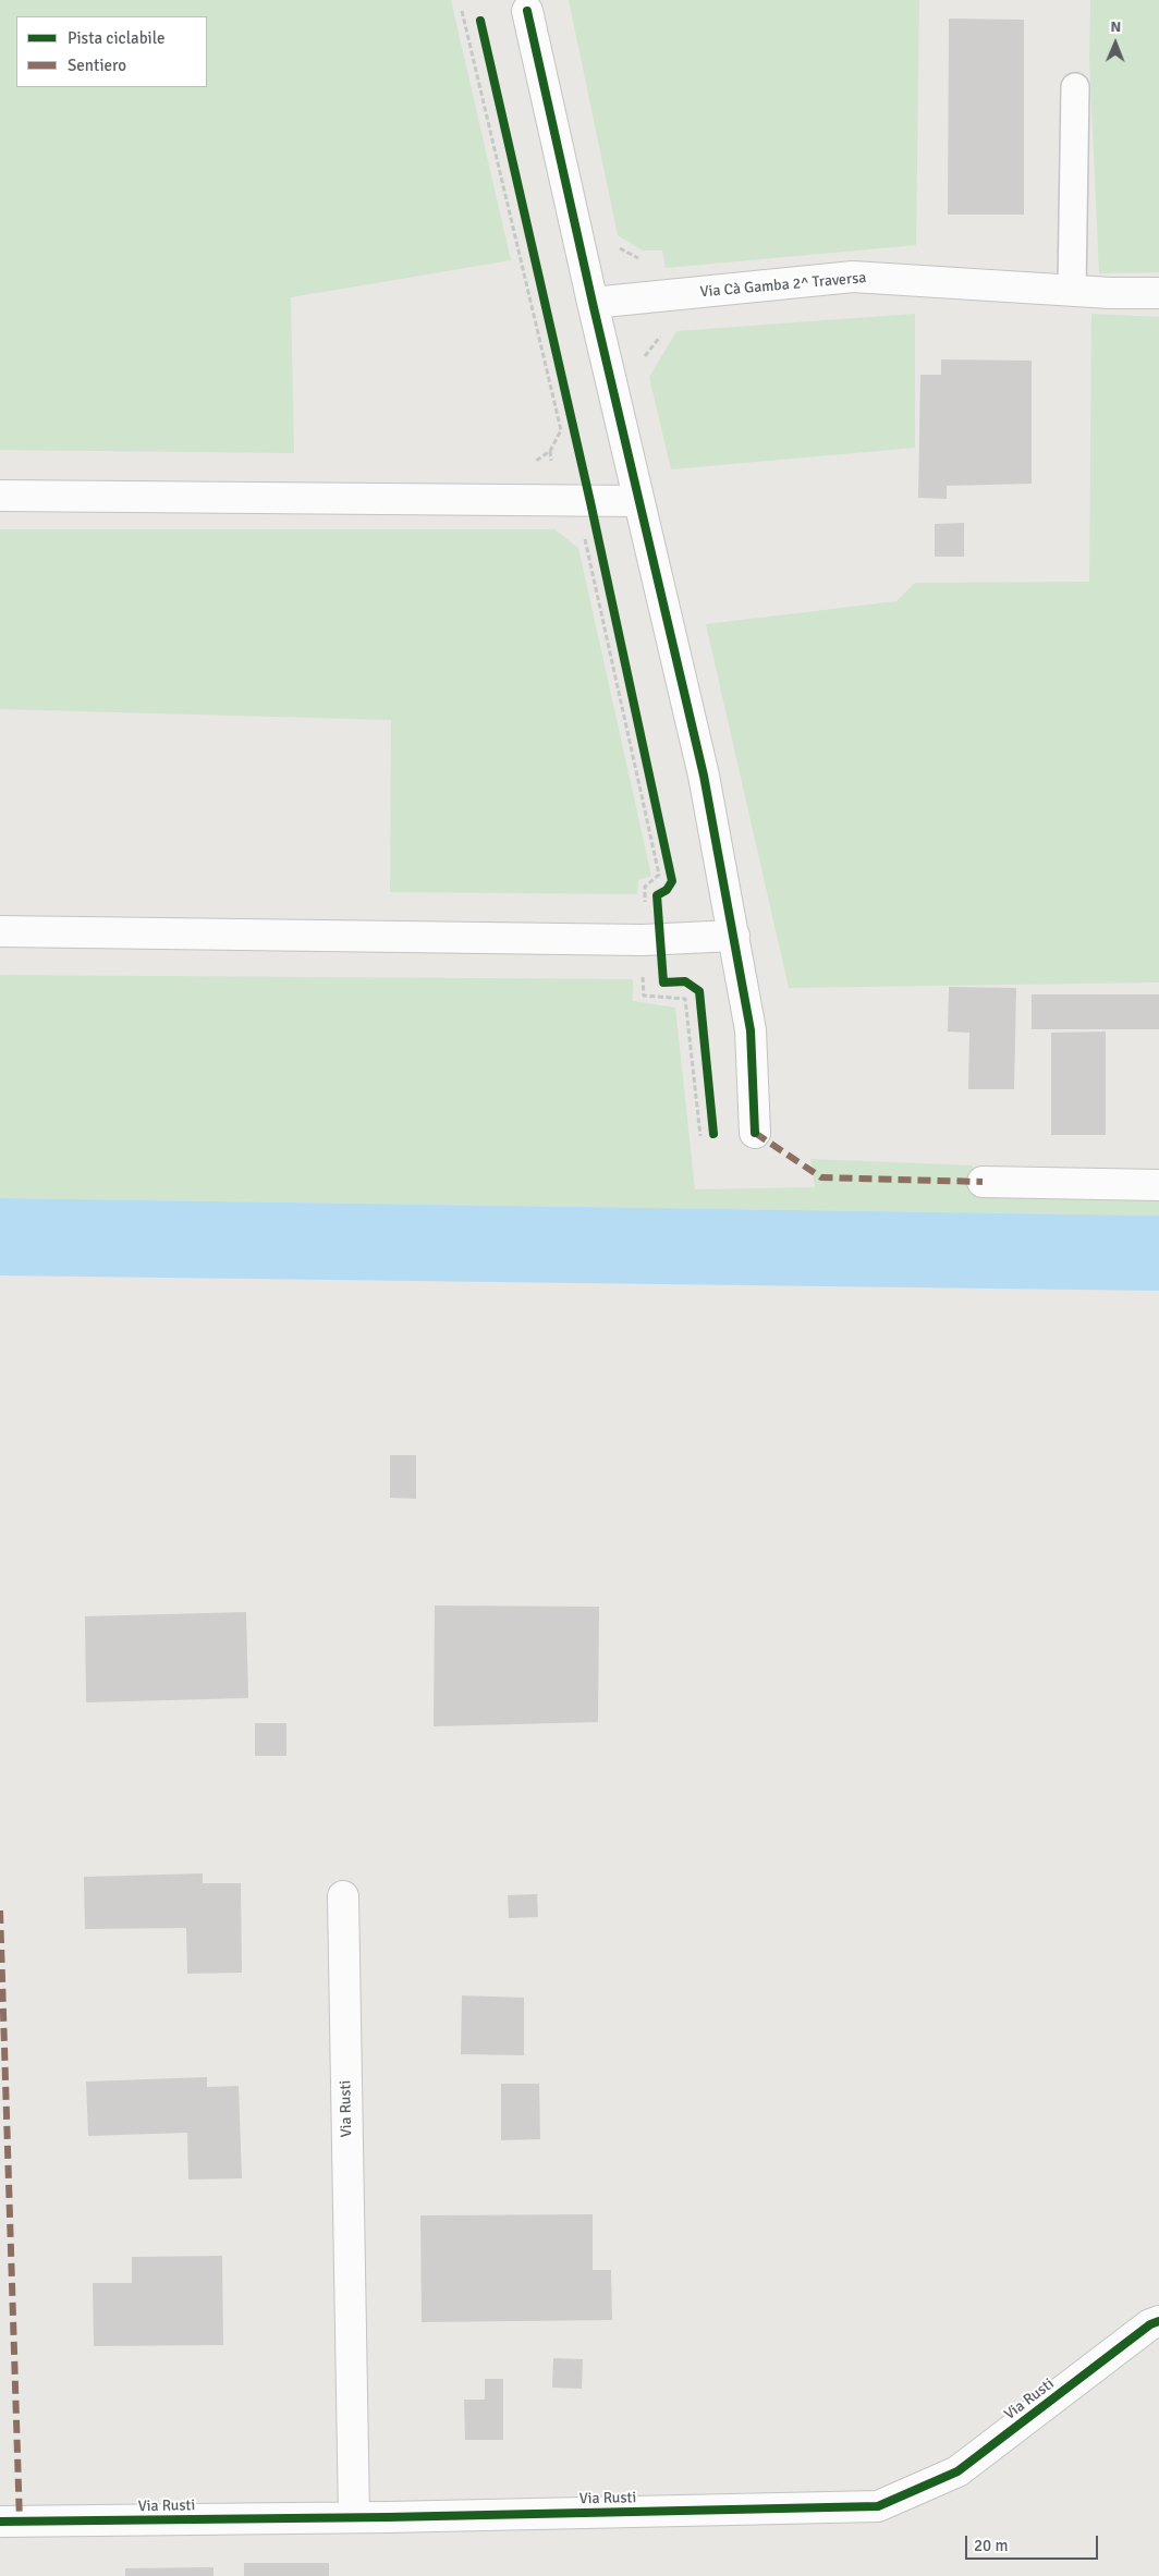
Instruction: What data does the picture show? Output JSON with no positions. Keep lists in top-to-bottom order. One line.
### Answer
{"streets":{"street":["Via Cà Gamba 2^ Traversa","Via Rusti"]},"legend":["Pista ciclabile","Sentiero"],"scale_bar":"20 m","north":"top"}
